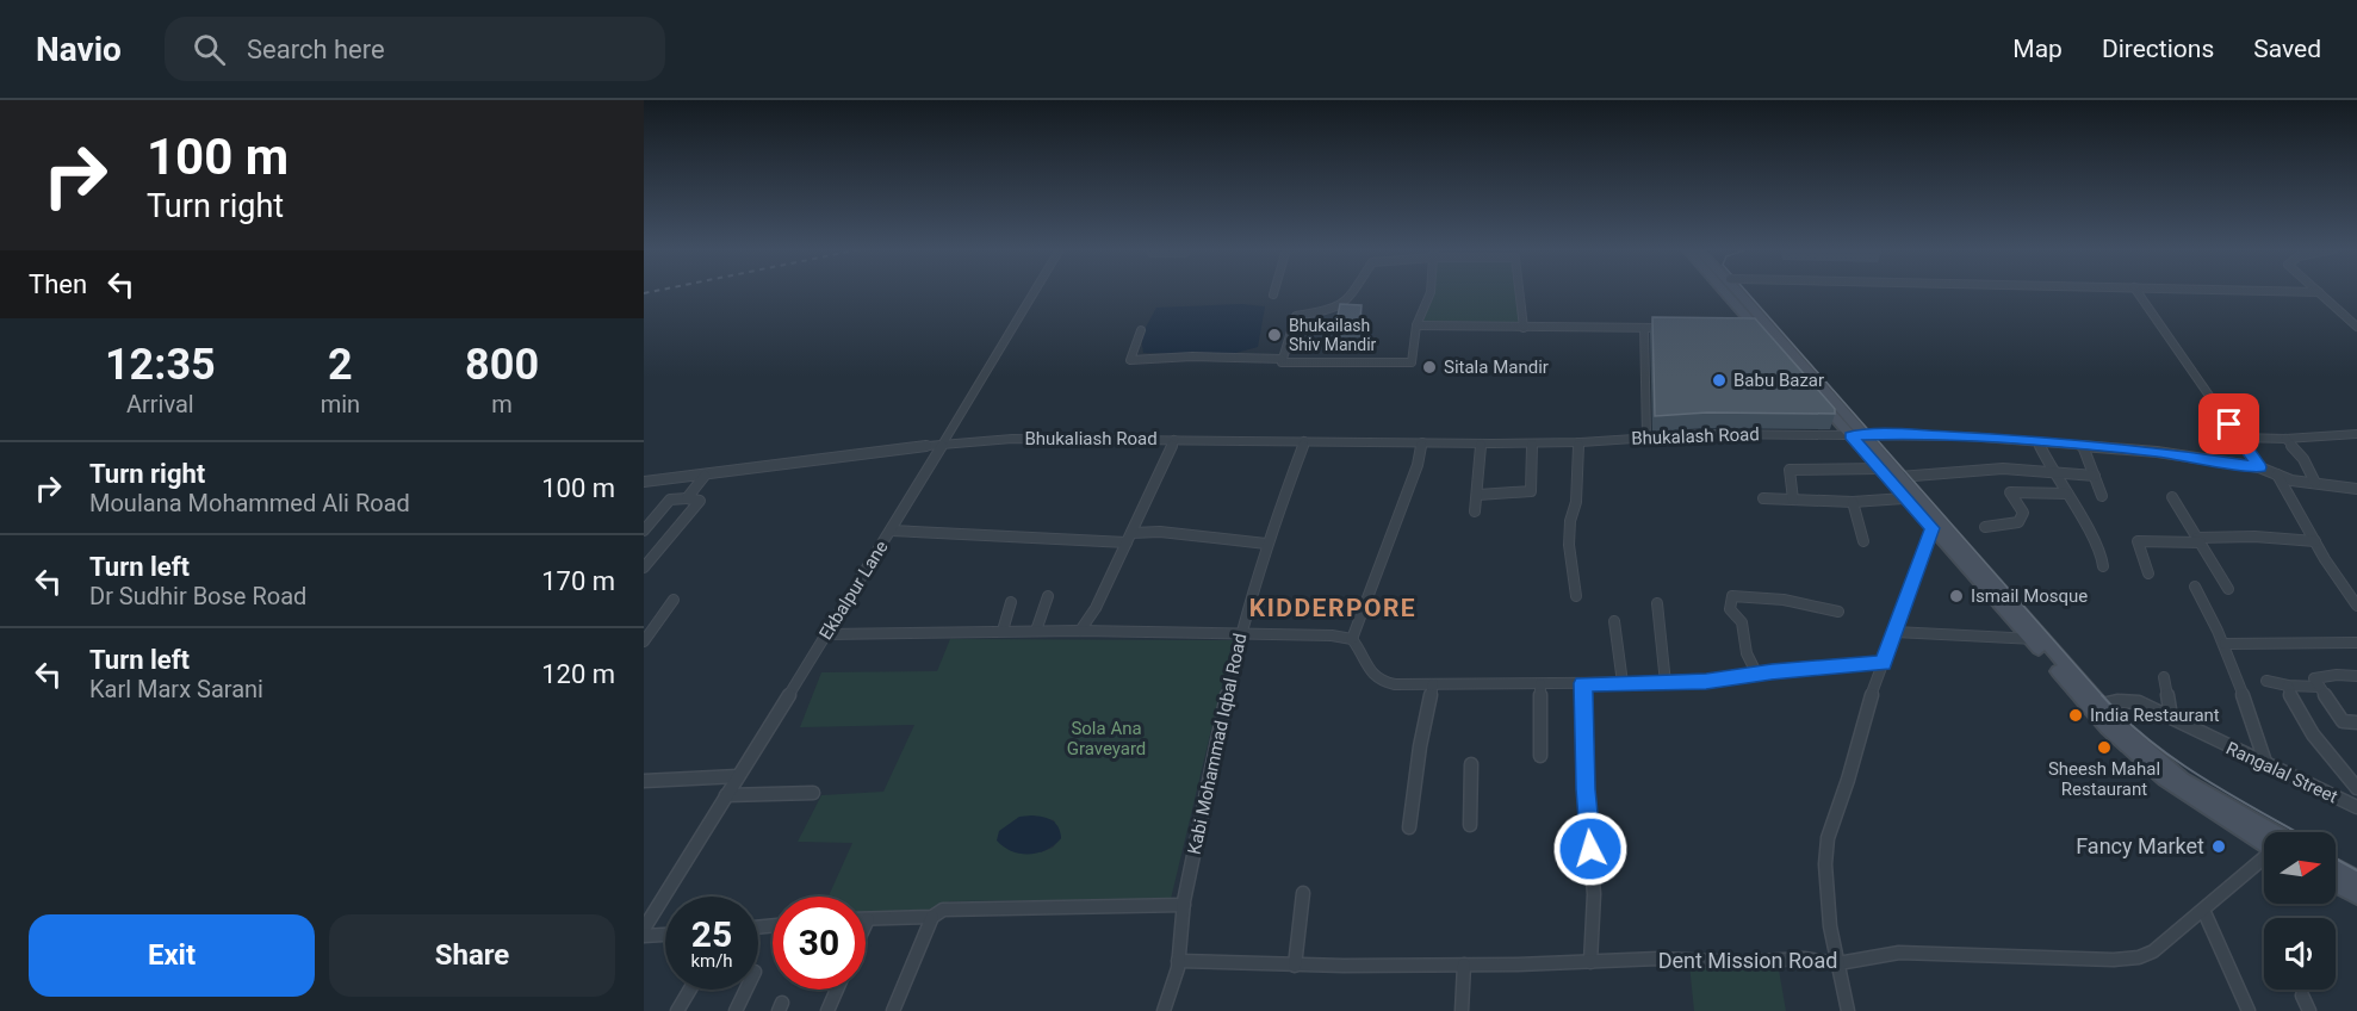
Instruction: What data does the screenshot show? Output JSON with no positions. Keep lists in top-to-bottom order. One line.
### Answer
{"streets":{"street":["Bhukalash Road","Bhukaliash Road","Ekbalpur Lane","Kabi Mohammad Iqbal Road","Rangalal Street","Dent Mission Road"]},"crossings":[["Bhukalash Road","Bhukaliash Road"],["Bhukaliash Road","Ekbalpur Lane"],["Bhukaliash Road","Kabi Mohammad Iqbal Road"],["Kabi Mohammad Iqbal Road","Dent Mission Road"]],"districts":["KIDDERPORE"],"parks":["Sola Ana Graveyard"],"places":["Bhukailash Shiv Mandir","Sitala Mandir","Babu Bazar","Ismail Mosque","India Restaurant","Sheesh Mahal Restaurant","Fancy Market"],"north":"right","page":{"header":"Navio","search":"Search here","nav":["Map","Directions","Saved"],"turn":["100 m","Turn right"],"then":"Then","eta":["12:35","Arrival","2","min","800","m"],"list":[{"name":"Turn right","note":"Moulana Mohammed Ali Road","value":"100 m"},{"name":"Turn left","note":"Dr Sudhir Bose Road","value":"170 m"},{"name":"Turn left","note":"Karl Marx Sarani","value":"120 m"}],"speed":"25 km/h","limit":"30","buttons":["Exit","Share"]}}
